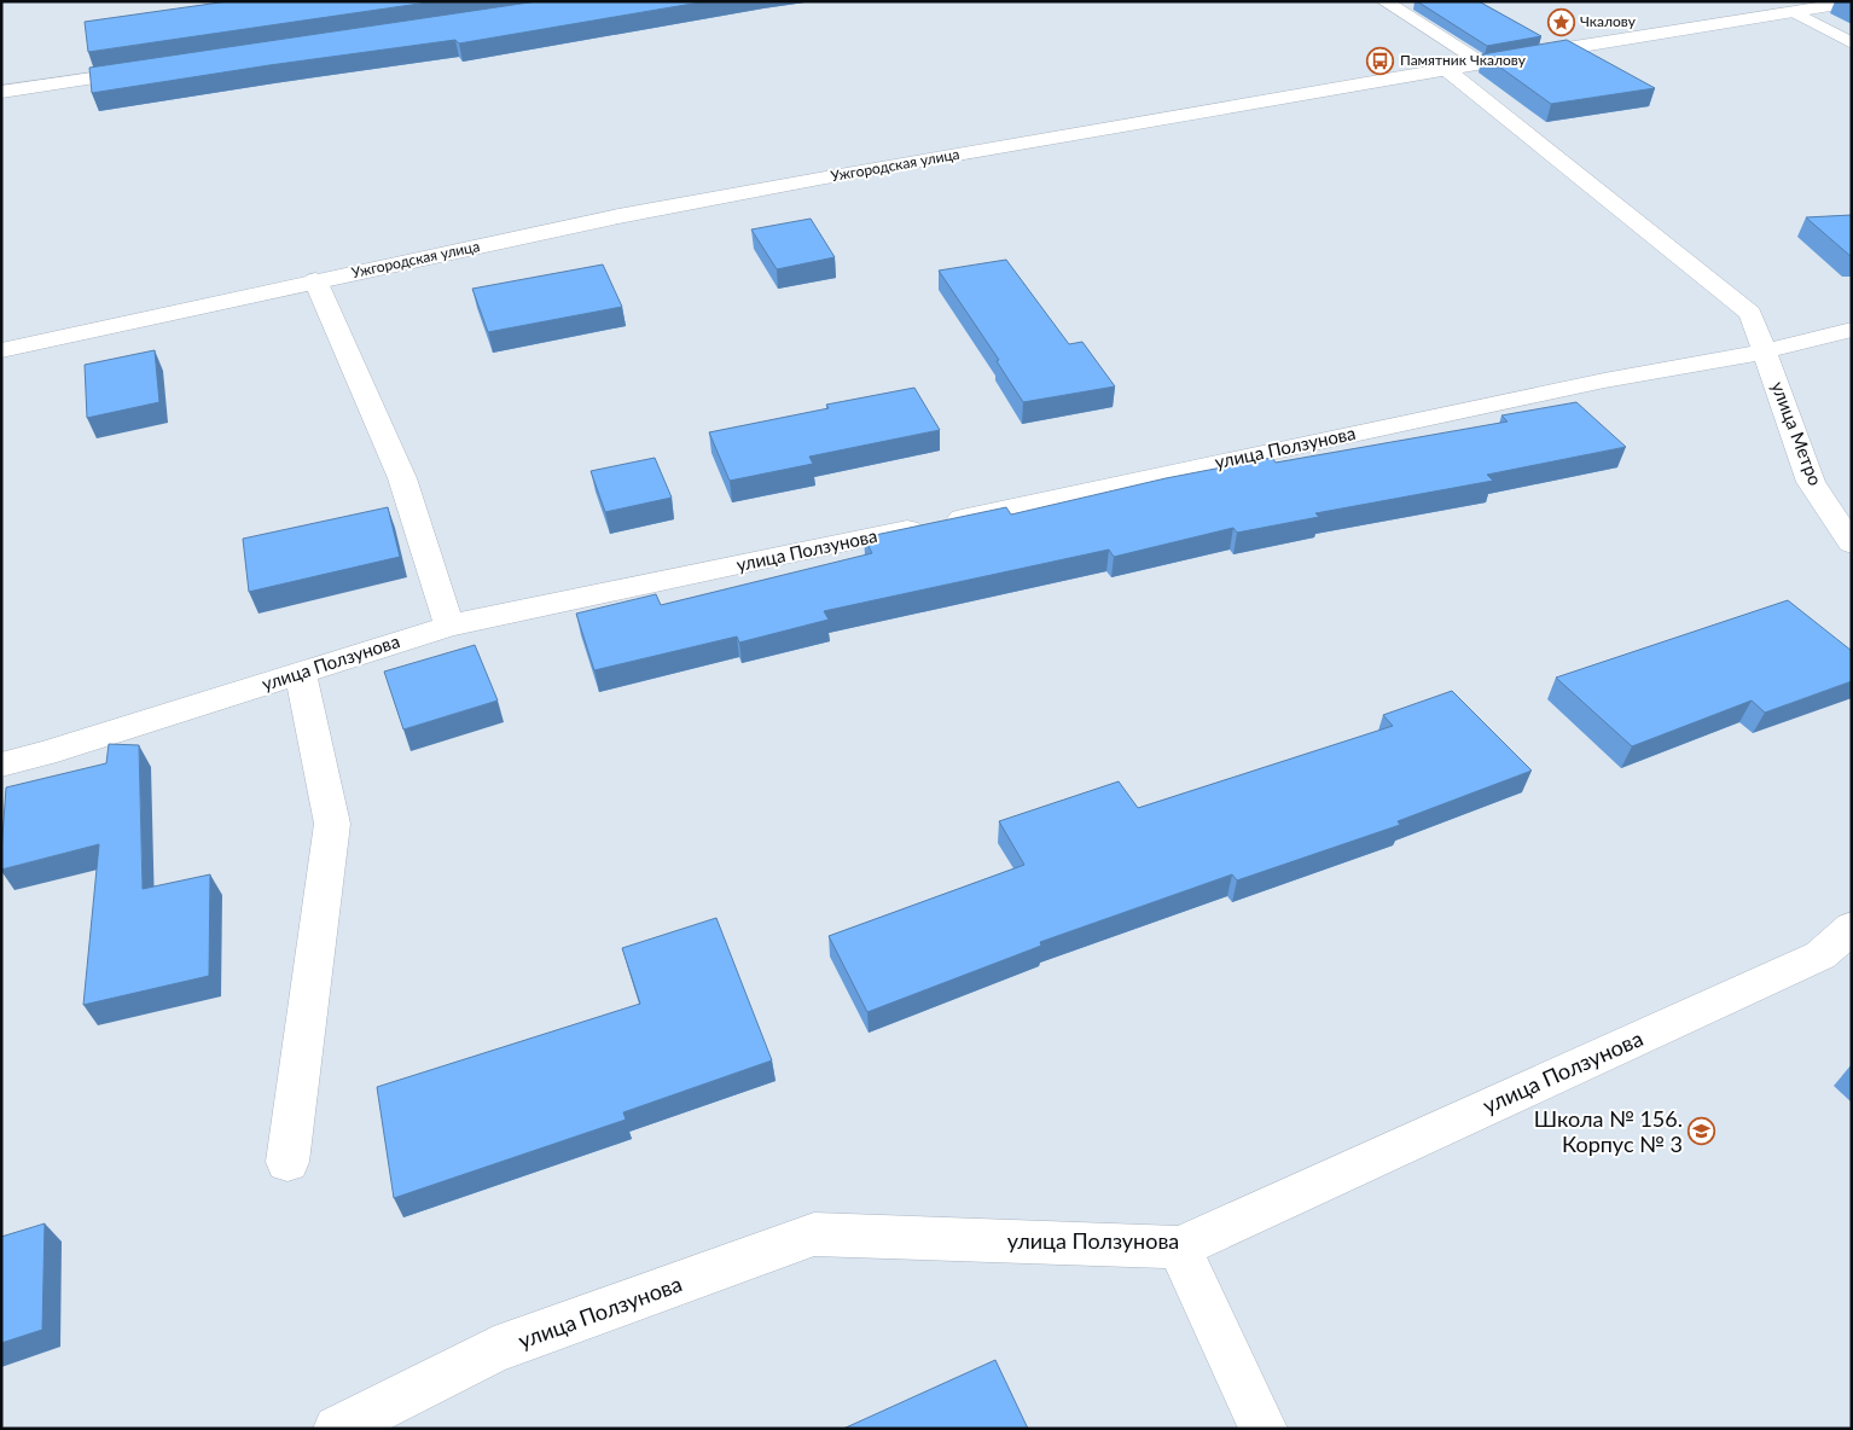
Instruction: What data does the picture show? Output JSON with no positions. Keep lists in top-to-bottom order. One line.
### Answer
{"streets":{"street":["Ужгородская улица","улица Метро","улица Ползунова"]},"crossings":[["Ужгородская улица","улица Метро"],["улица Метро","улица Ползунова"]],"places":{"place":["Чкалову"],"bus stop":["Памятник Чкалову"],"school or university":["Школа № 156. Корпус № 3"]}}
